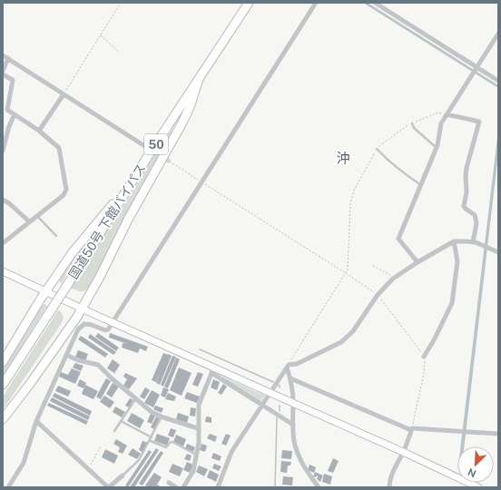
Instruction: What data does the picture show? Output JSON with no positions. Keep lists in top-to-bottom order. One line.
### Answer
{"streets":{"highway":["50","国道50号 下館バイパス"]},"districts":["沖"],"north":"bottom left"}
